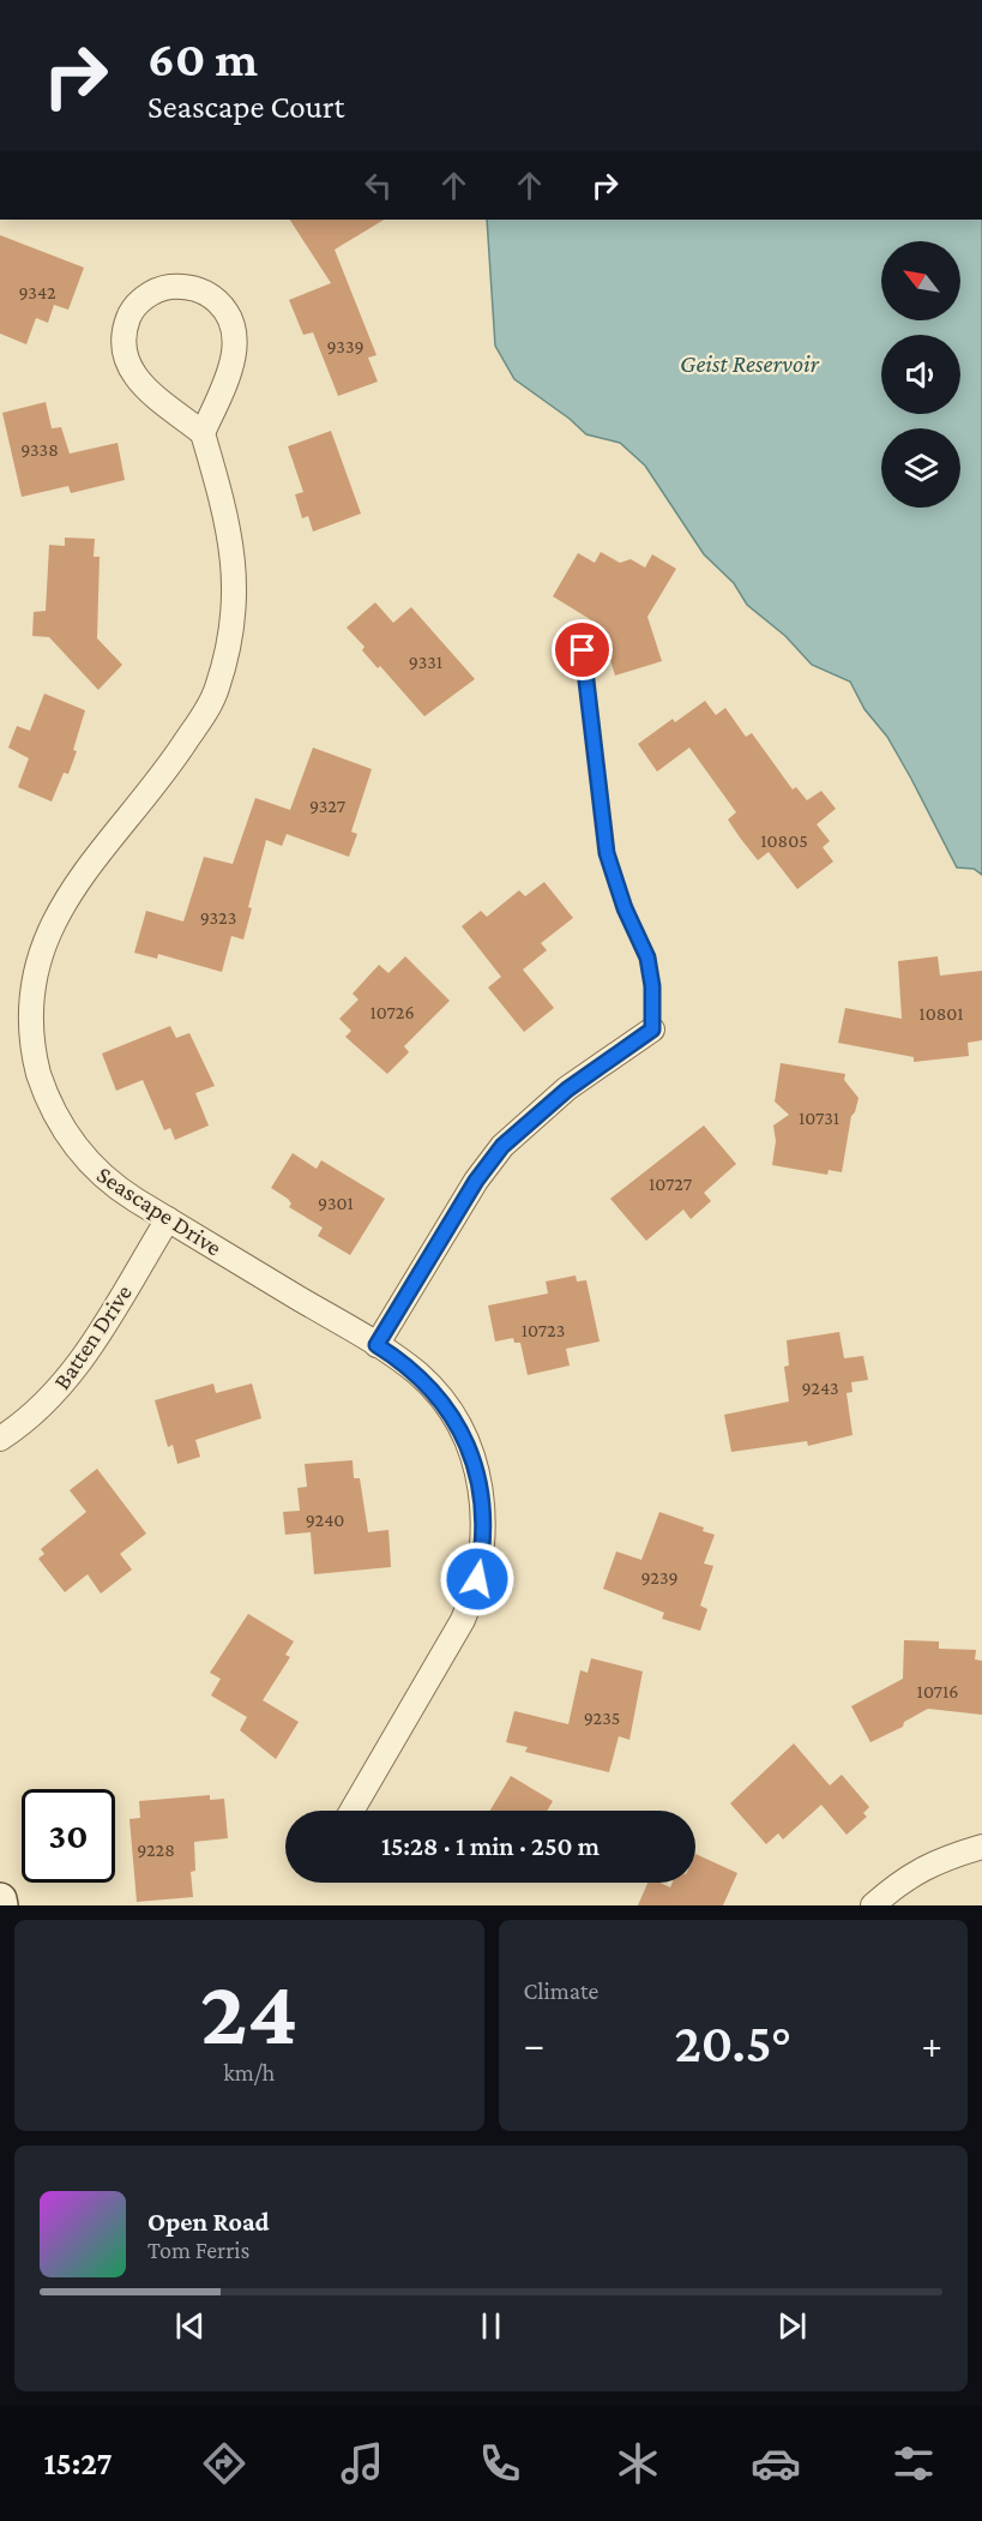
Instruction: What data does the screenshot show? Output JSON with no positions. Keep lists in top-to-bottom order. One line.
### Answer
{"streets":{"street":["Seascape Drive","Batten Drive"]},"crossings":[["Seascape Drive","Batten Drive"]],"water":["Geist Reservoir"],"house_numbers":["9342","9339","9338","9331","9327","10805","9323","10726","10801","10731","10727","9301","10723","9243","9240","9239","10716","9235","9228"],"north":"top left","page":{"turn":["60 m","Seascape Court"],"limit":"30","trip":"15:28 · 1 min · 250 m","tile":[["24","km/h"],"Climate"],"heat":["−","20.5°","+"],"song":["Open Road","Tom Ferris"],"tabs":"15:27"}}
